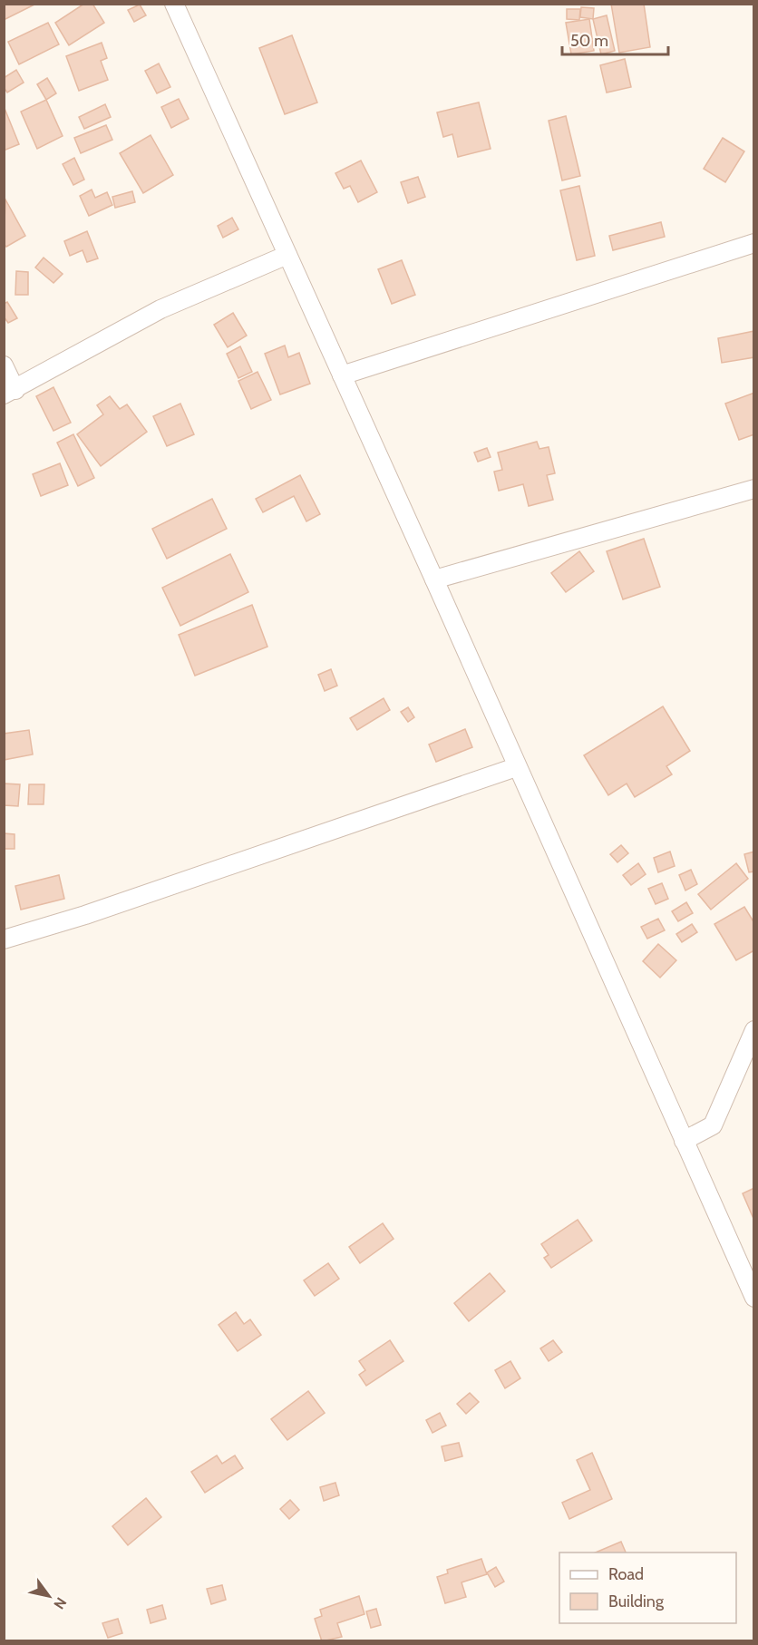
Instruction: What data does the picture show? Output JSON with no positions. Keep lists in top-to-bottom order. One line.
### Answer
{"legend":["Road","Building"],"scale_bar":"50 m","north":"bottom right"}
